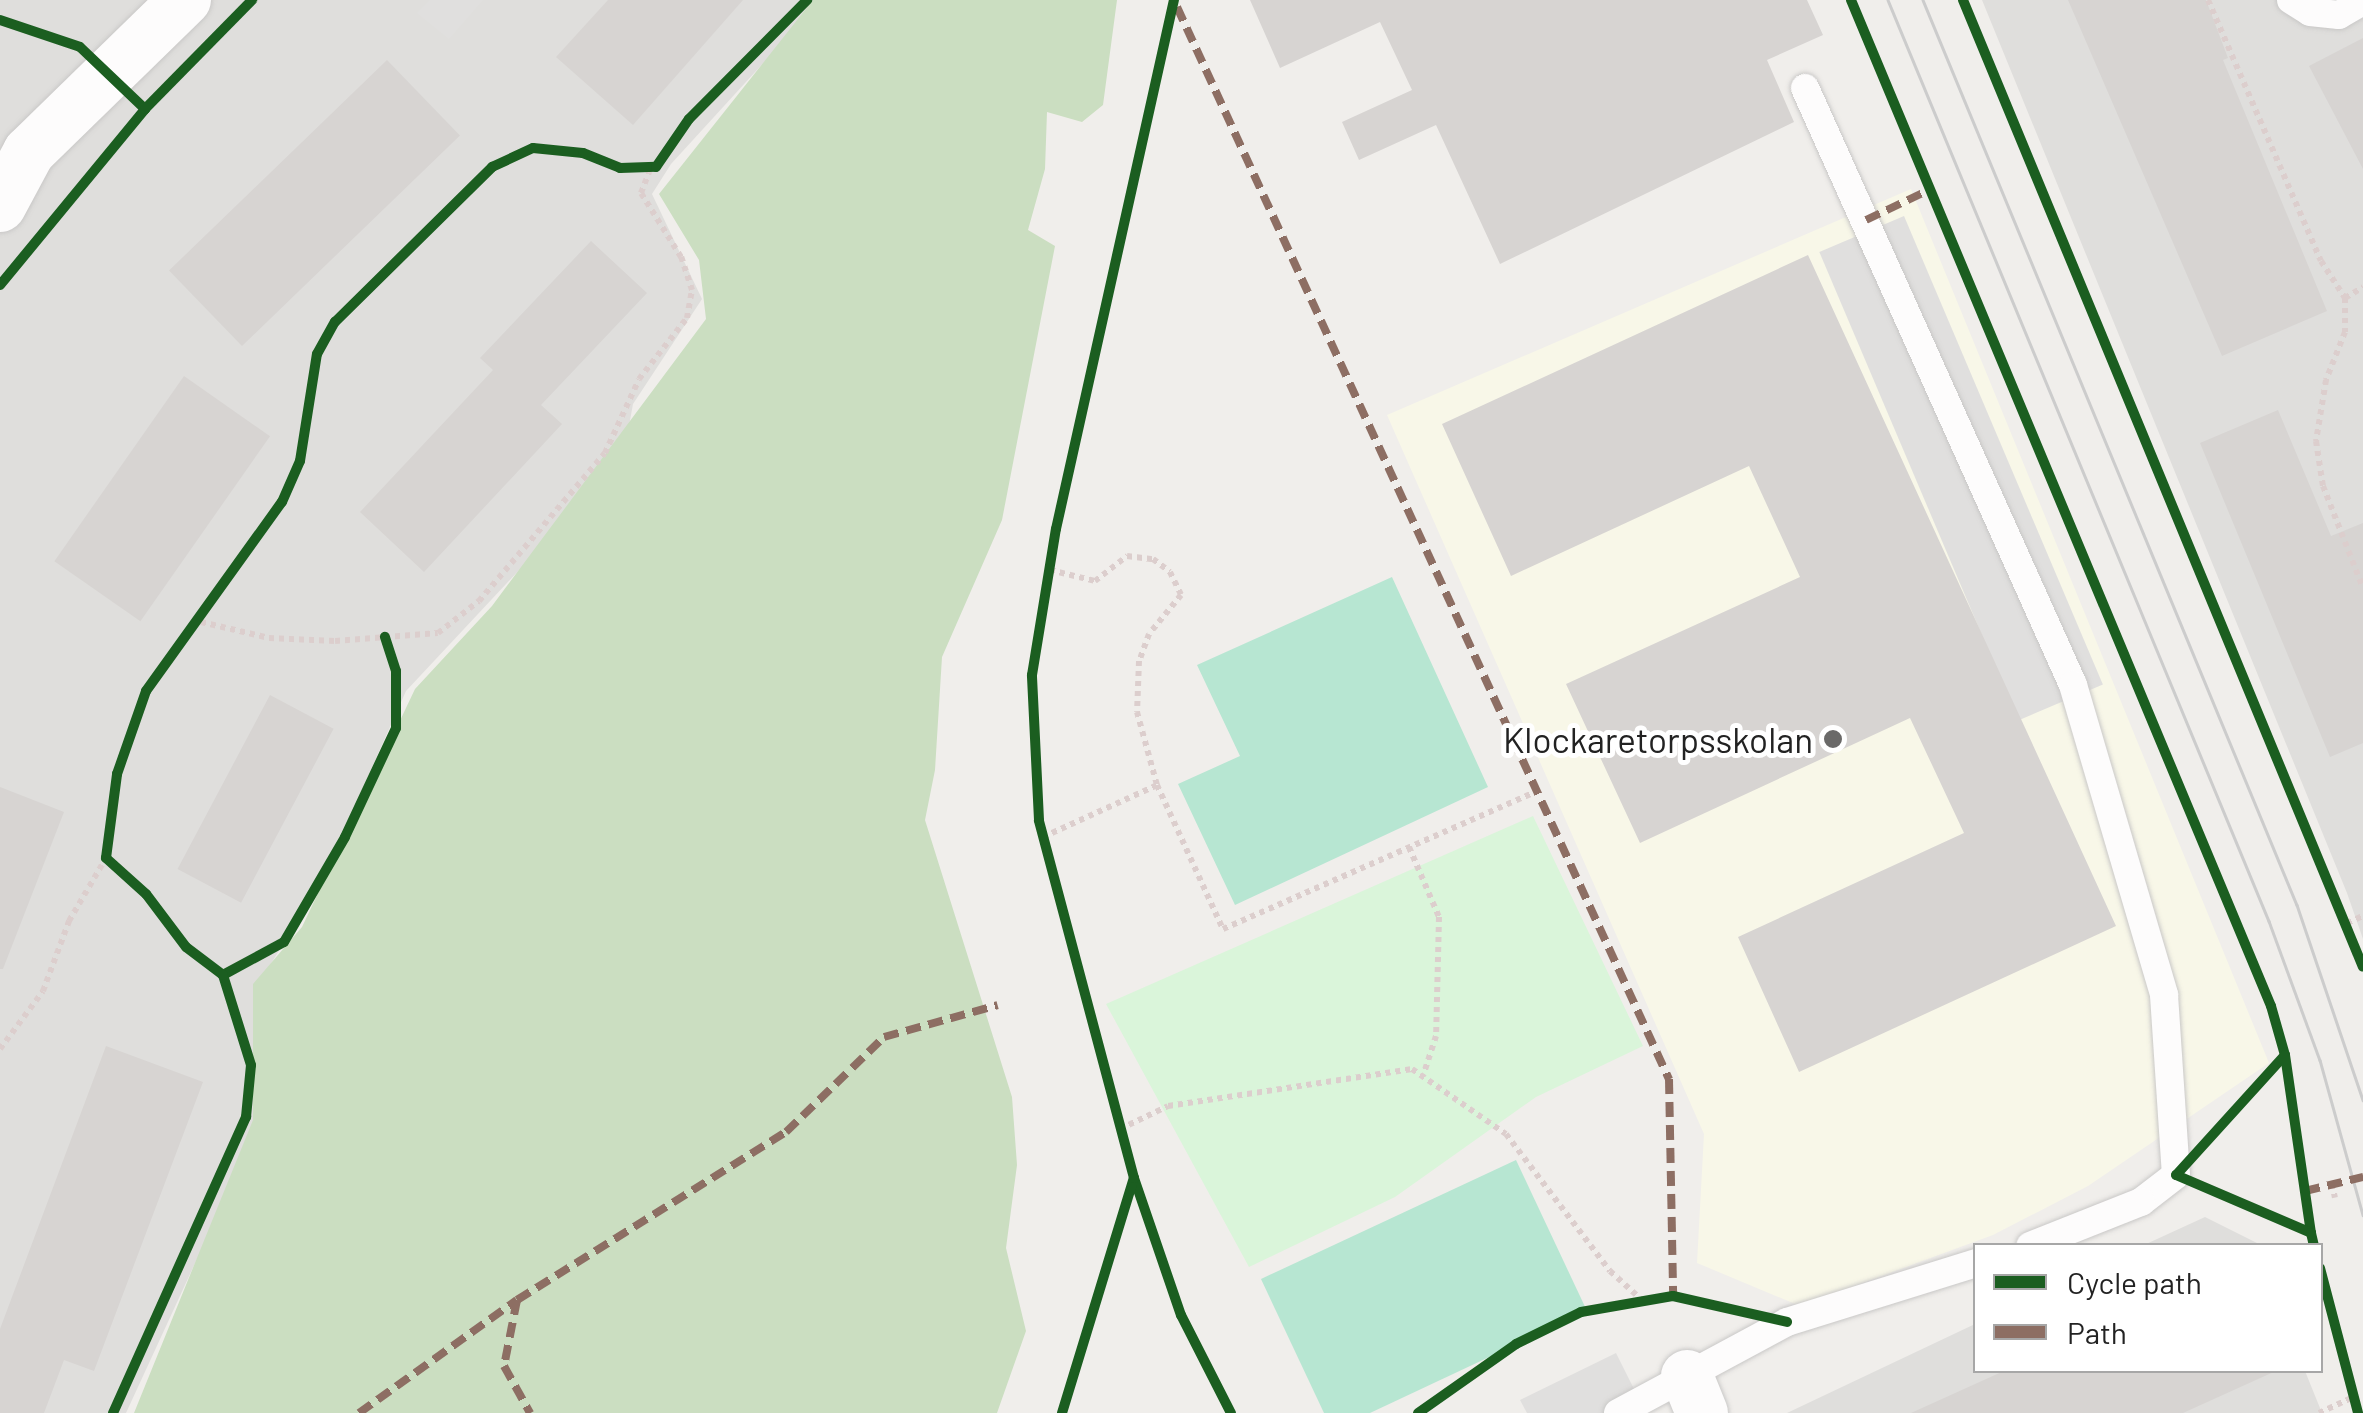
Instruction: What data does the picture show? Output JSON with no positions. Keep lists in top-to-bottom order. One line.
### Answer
{"places":["Klockaretorpsskolan"],"legend":["Cycle path","Path"]}
